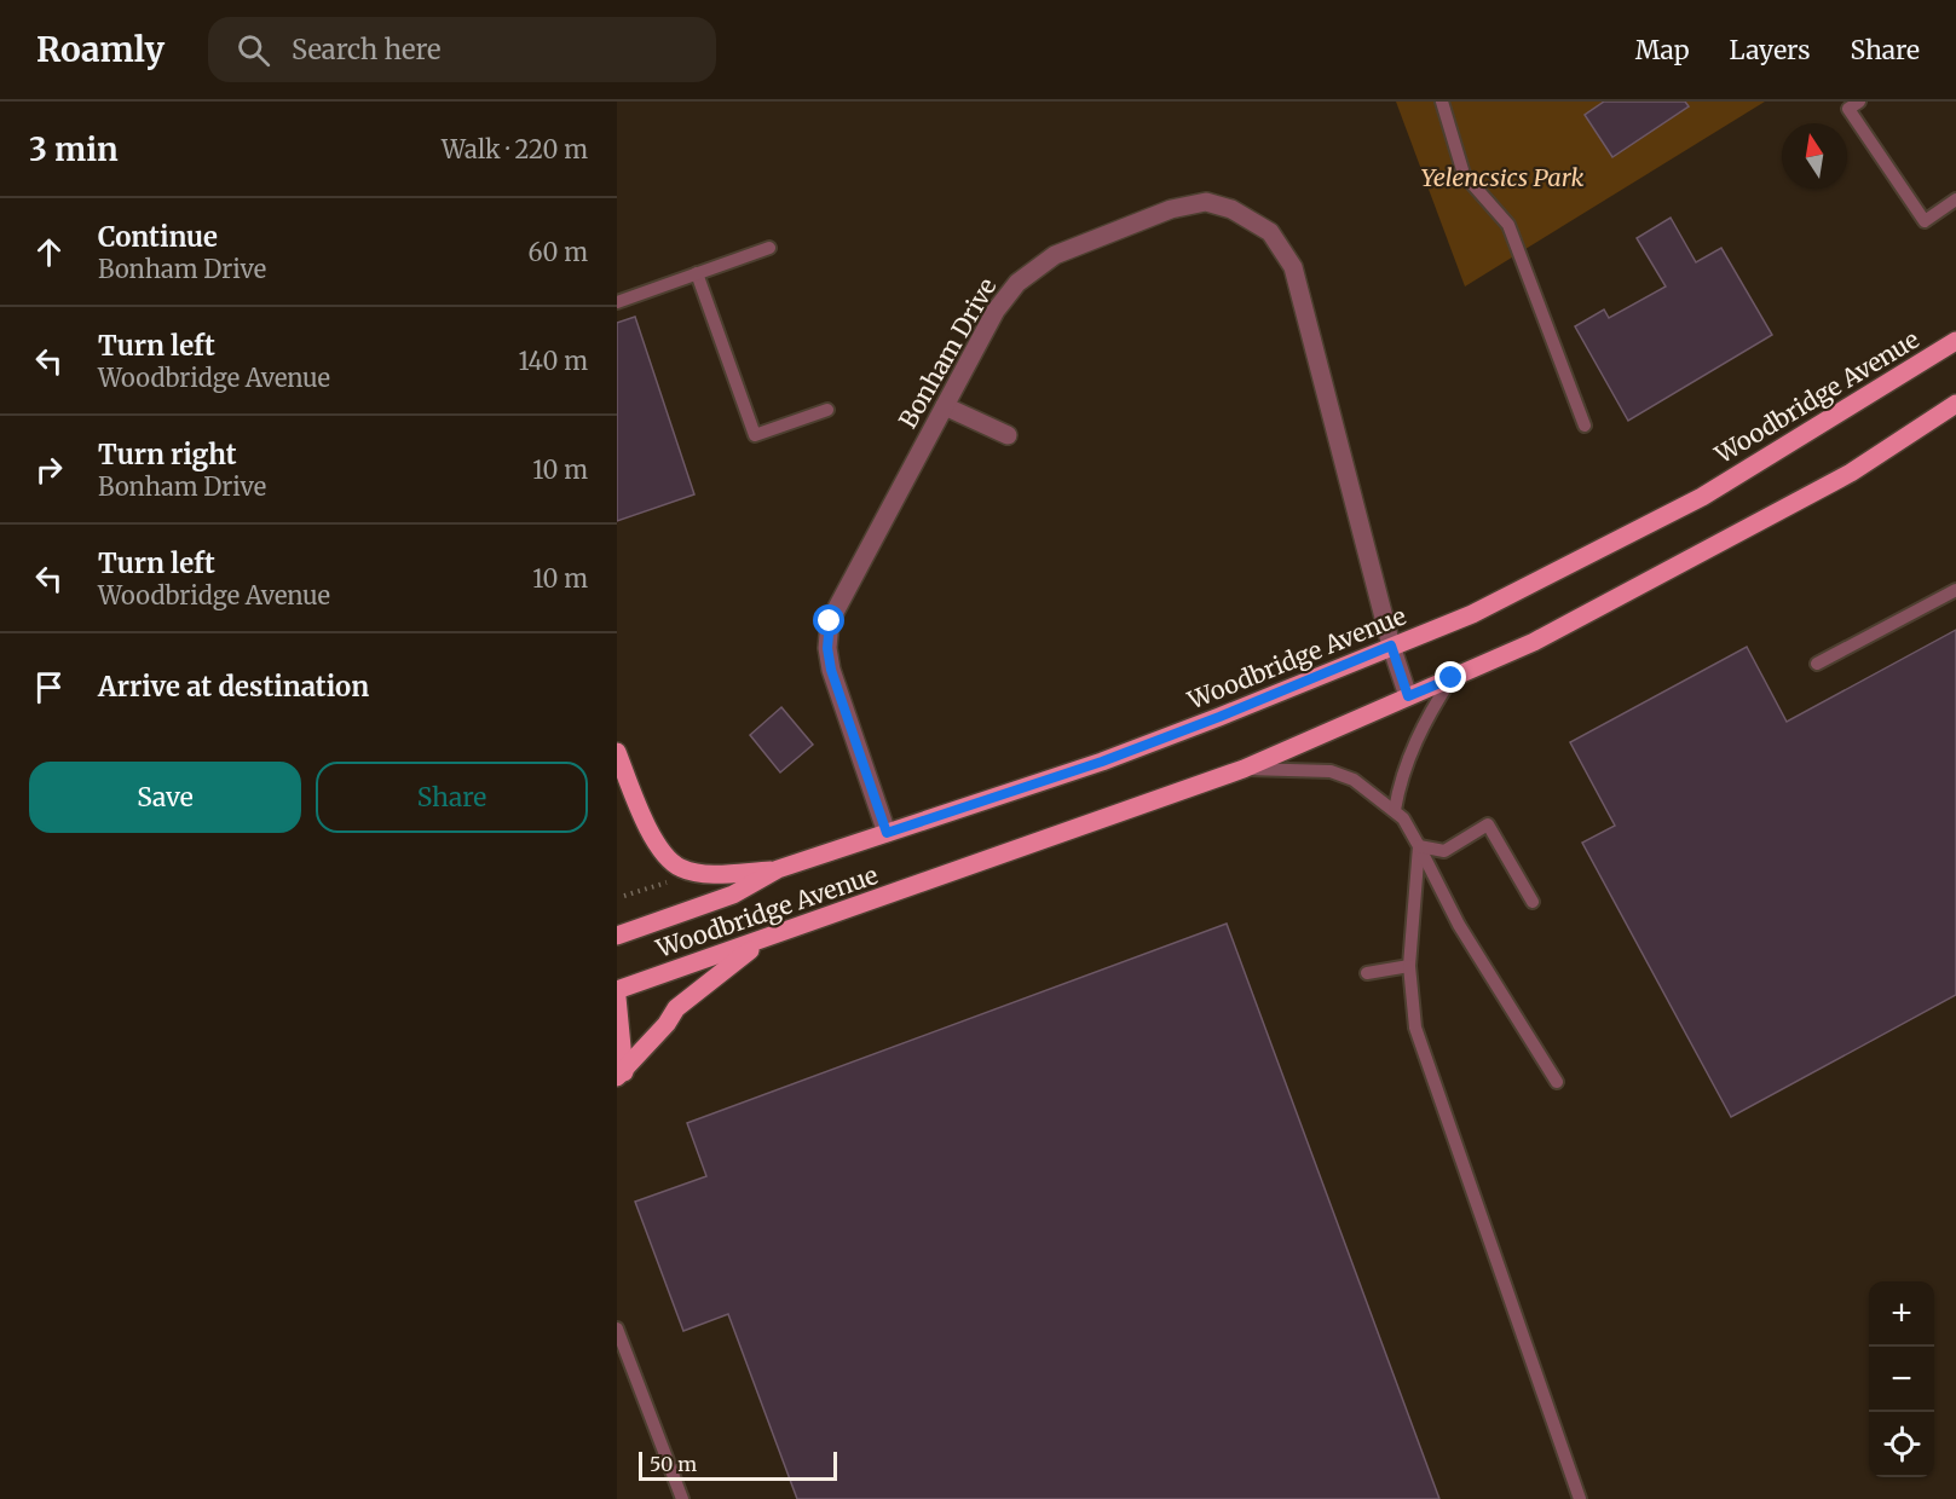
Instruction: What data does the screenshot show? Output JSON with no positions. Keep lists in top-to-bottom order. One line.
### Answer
{"streets":{"main road":["Woodbridge Avenue"],"street":["Bonham Drive"]},"crossings":[["Bonham Drive","Woodbridge Avenue"]],"parks":["Yelencsics Park"],"scale_bar":"50 m","north":"top","page":{"header":"Roamly","search":"Search here","nav":["Map","Layers","Share"],"heading":["3 min","Walk · 220 m"],"list":[["Continue","Bonham Drive","60 m"],["Turn left","Woodbridge Avenue","140 m"],["Turn right","Bonham Drive","10 m"],["Turn left","Woodbridge Avenue","10 m"],"Arrive at destination"],"buttons":["Save","Share"],"map_buttons":["+","−"],"scale":"50 m"}}
